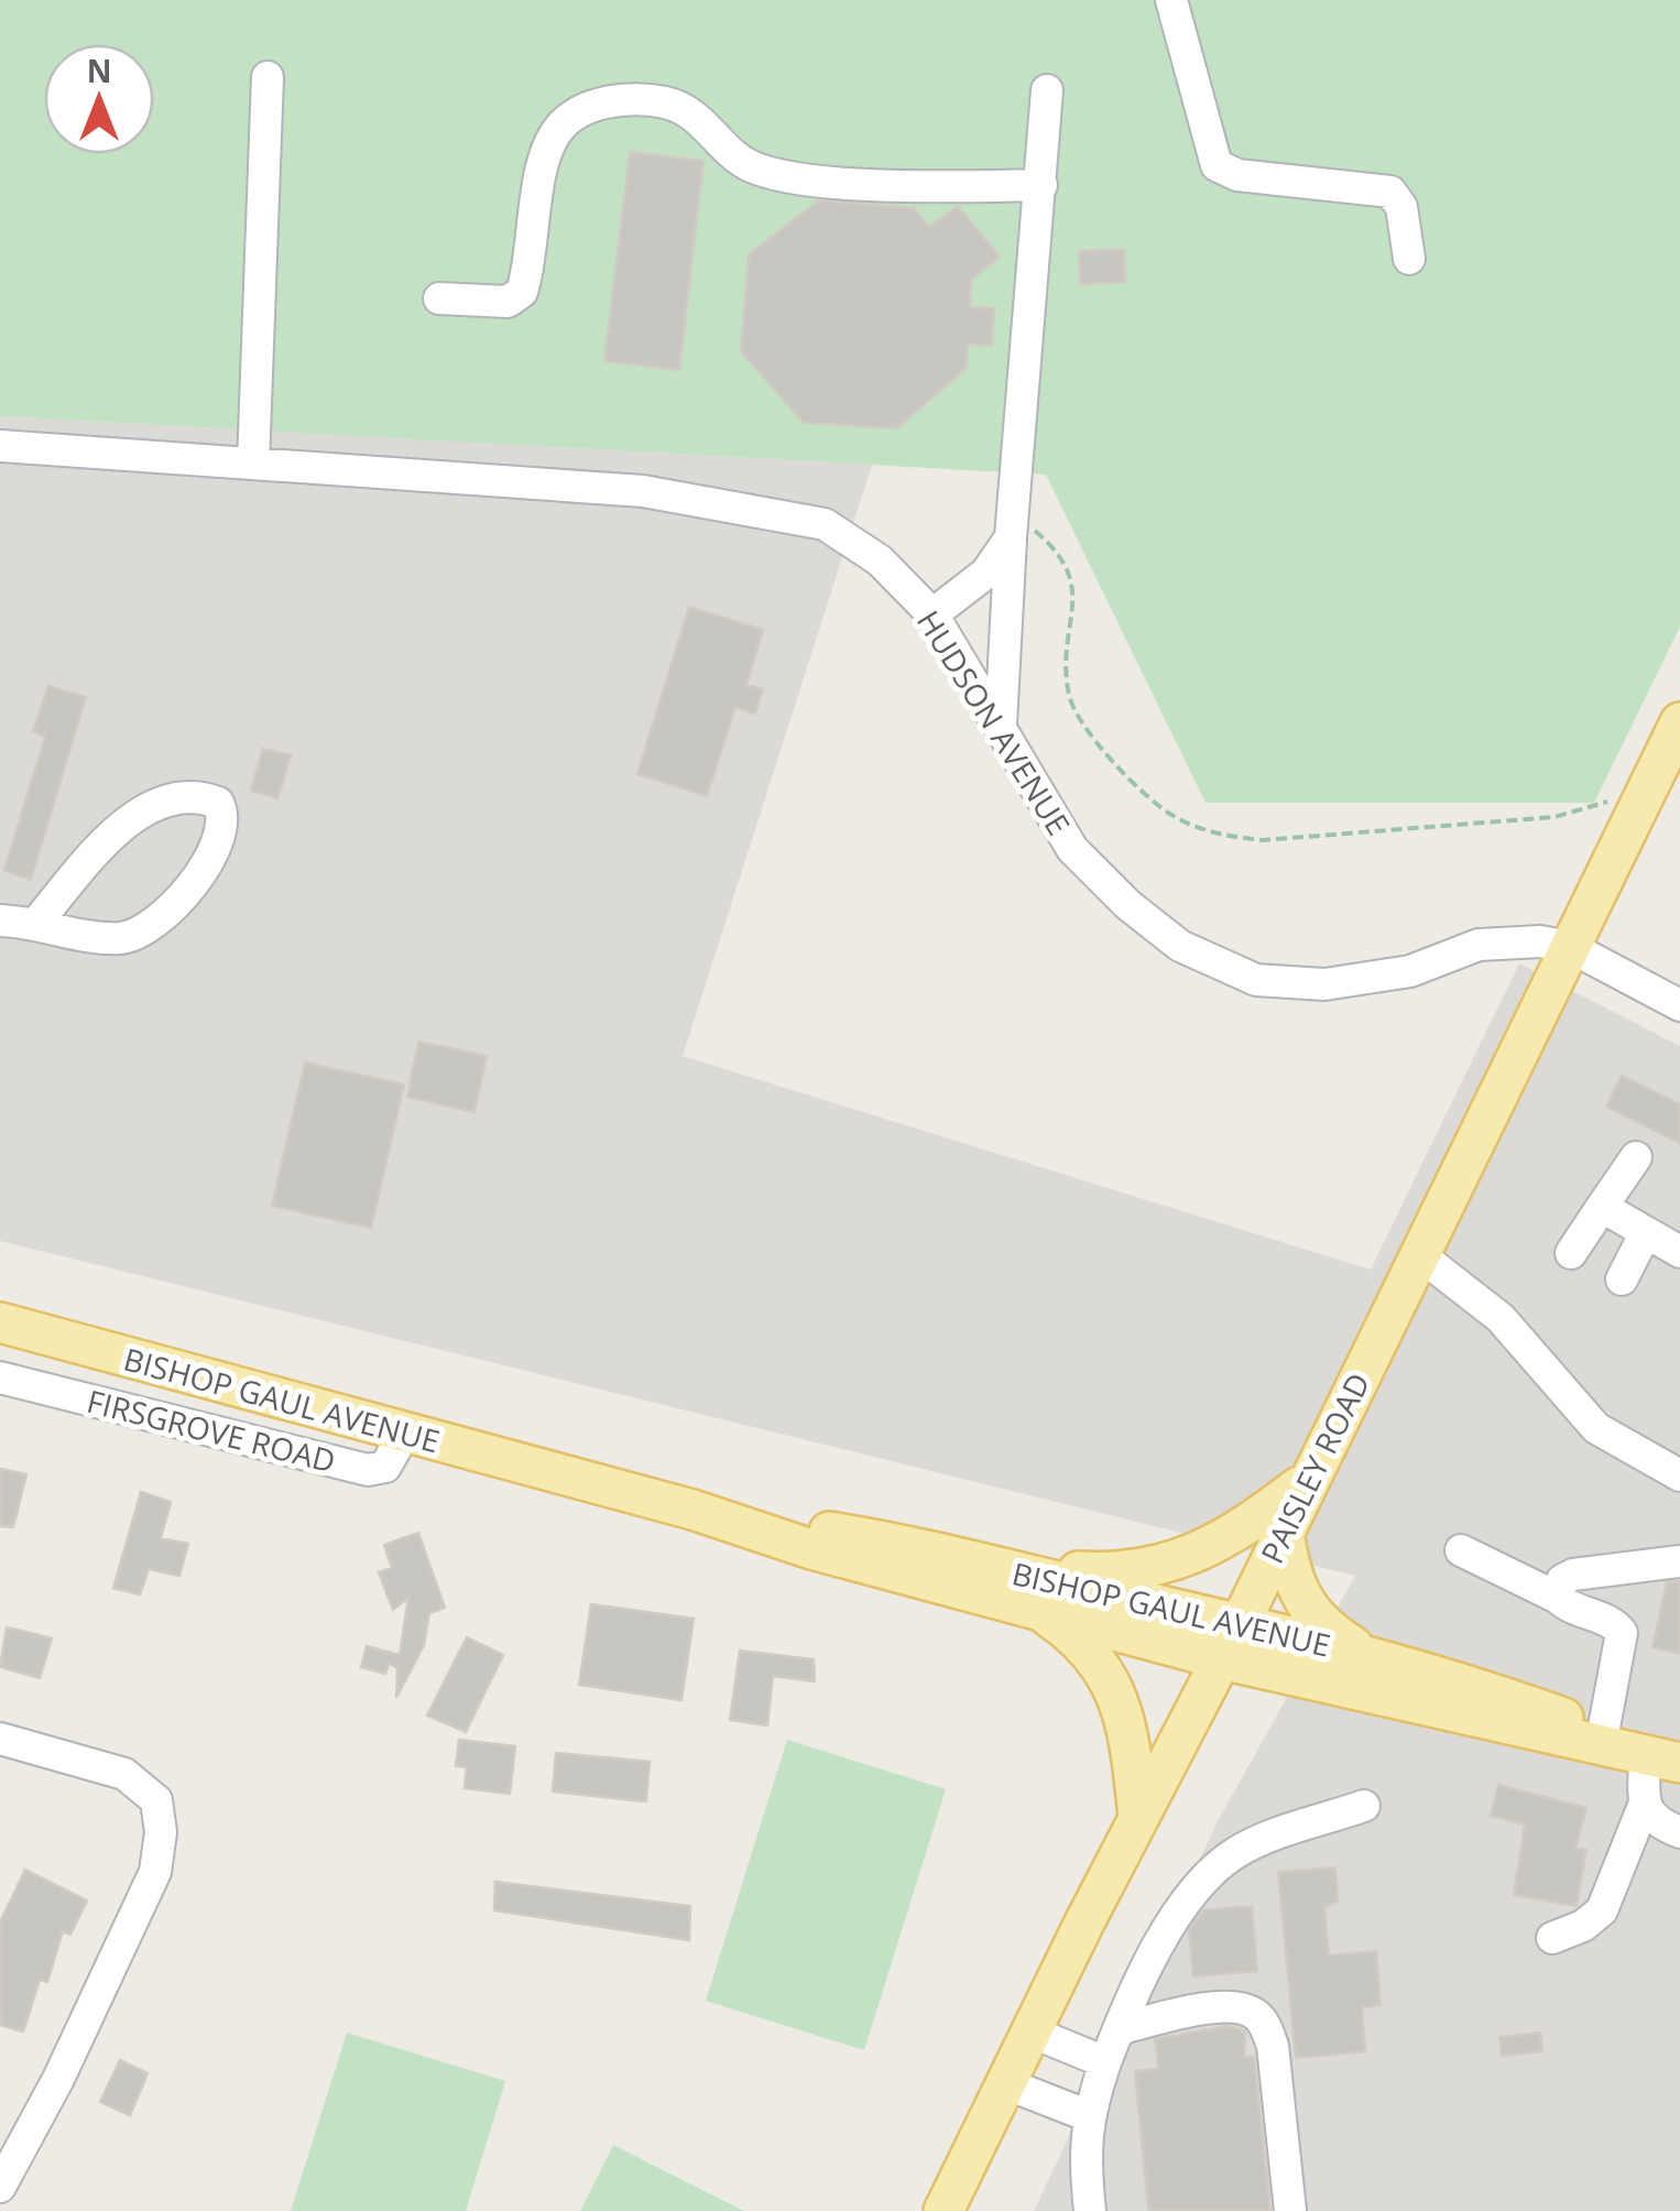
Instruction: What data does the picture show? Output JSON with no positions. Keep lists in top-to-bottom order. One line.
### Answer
{"streets":{"main road":["BISHOP GAUL AVENUE","PAISLEY ROAD"],"street":["HUDSON AVENUE","FIRSGROVE ROAD"]},"crossings":[["HUDSON AVENUE","PAISLEY ROAD"],["BISHOP GAUL AVENUE","FIRSGROVE ROAD"],["BISHOP GAUL AVENUE","PAISLEY ROAD"]],"north":"top"}
